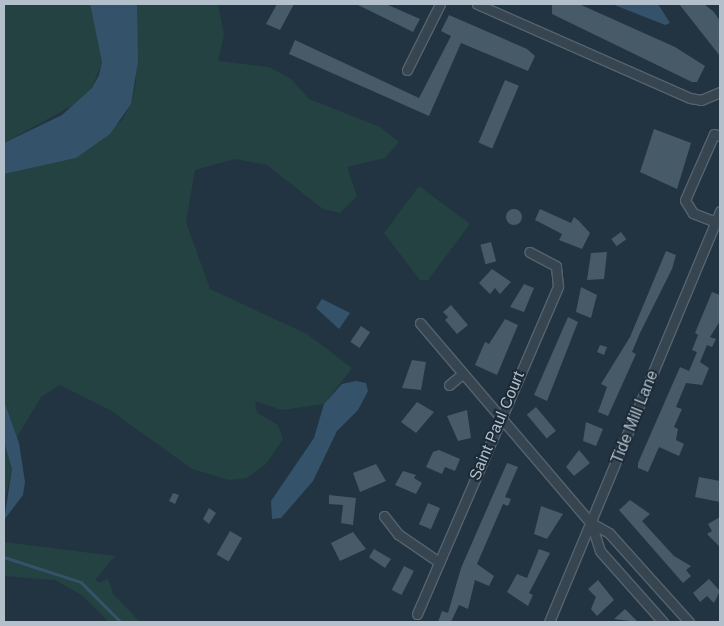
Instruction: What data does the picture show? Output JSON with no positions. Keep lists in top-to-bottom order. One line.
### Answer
{"streets":{"street":["Tide Mill Lane","Saint Paul Court"]}}
